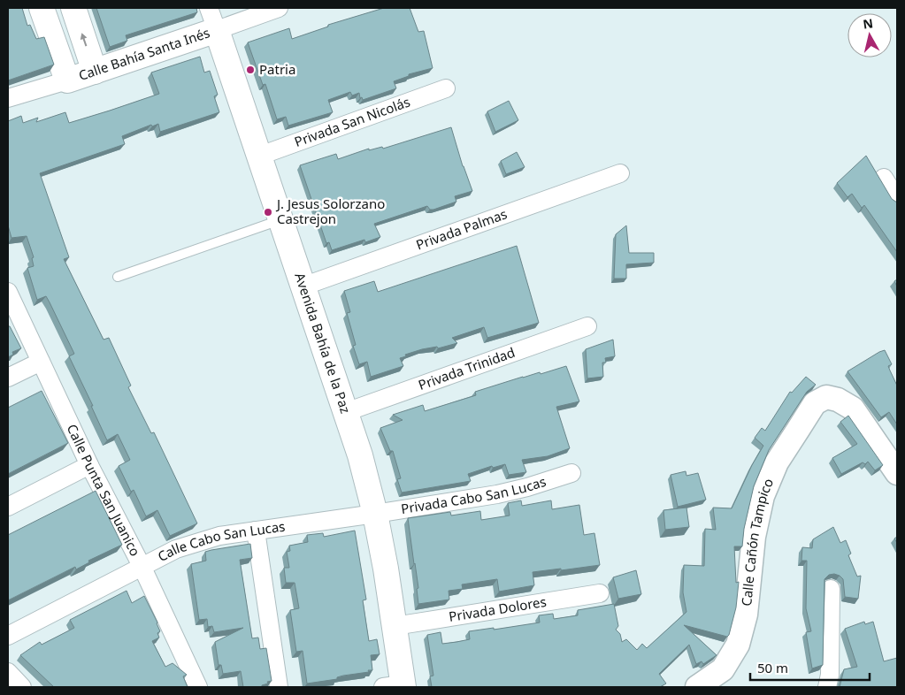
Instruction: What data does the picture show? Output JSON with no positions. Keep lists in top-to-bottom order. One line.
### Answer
{"streets":{"main road":["Calle Bahía Santa Inés","Avenida Bahía de la Paz"],"street":["Privada San Nicolás","Privada Palmas","Privada Trinidad","Calle Punta San Juanico","Privada Cabo San Lucas","Calle Cañón Tampico","Calle Cabo San Lucas","Privada Dolores"]},"crossings":[["Calle Bahía Santa Inés","Avenida Bahía de la Paz"],["Privada San Nicolás","Avenida Bahía de la Paz"],["Privada Palmas","Avenida Bahía de la Paz"],["Avenida Bahía de la Paz","Privada Trinidad"],["Avenida Bahía de la Paz","Privada Cabo San Lucas"],["Avenida Bahía de la Paz","Calle Cabo San Lucas"],["Avenida Bahía de la Paz","Privada Dolores"],["Calle Punta San Juanico","Calle Cabo San Lucas"],["Privada Cabo San Lucas","Calle Cabo San Lucas"]],"places":["Patria","J. Jesus Solorzano Castrejon"],"scale_bar":"50 m","north":"top"}
